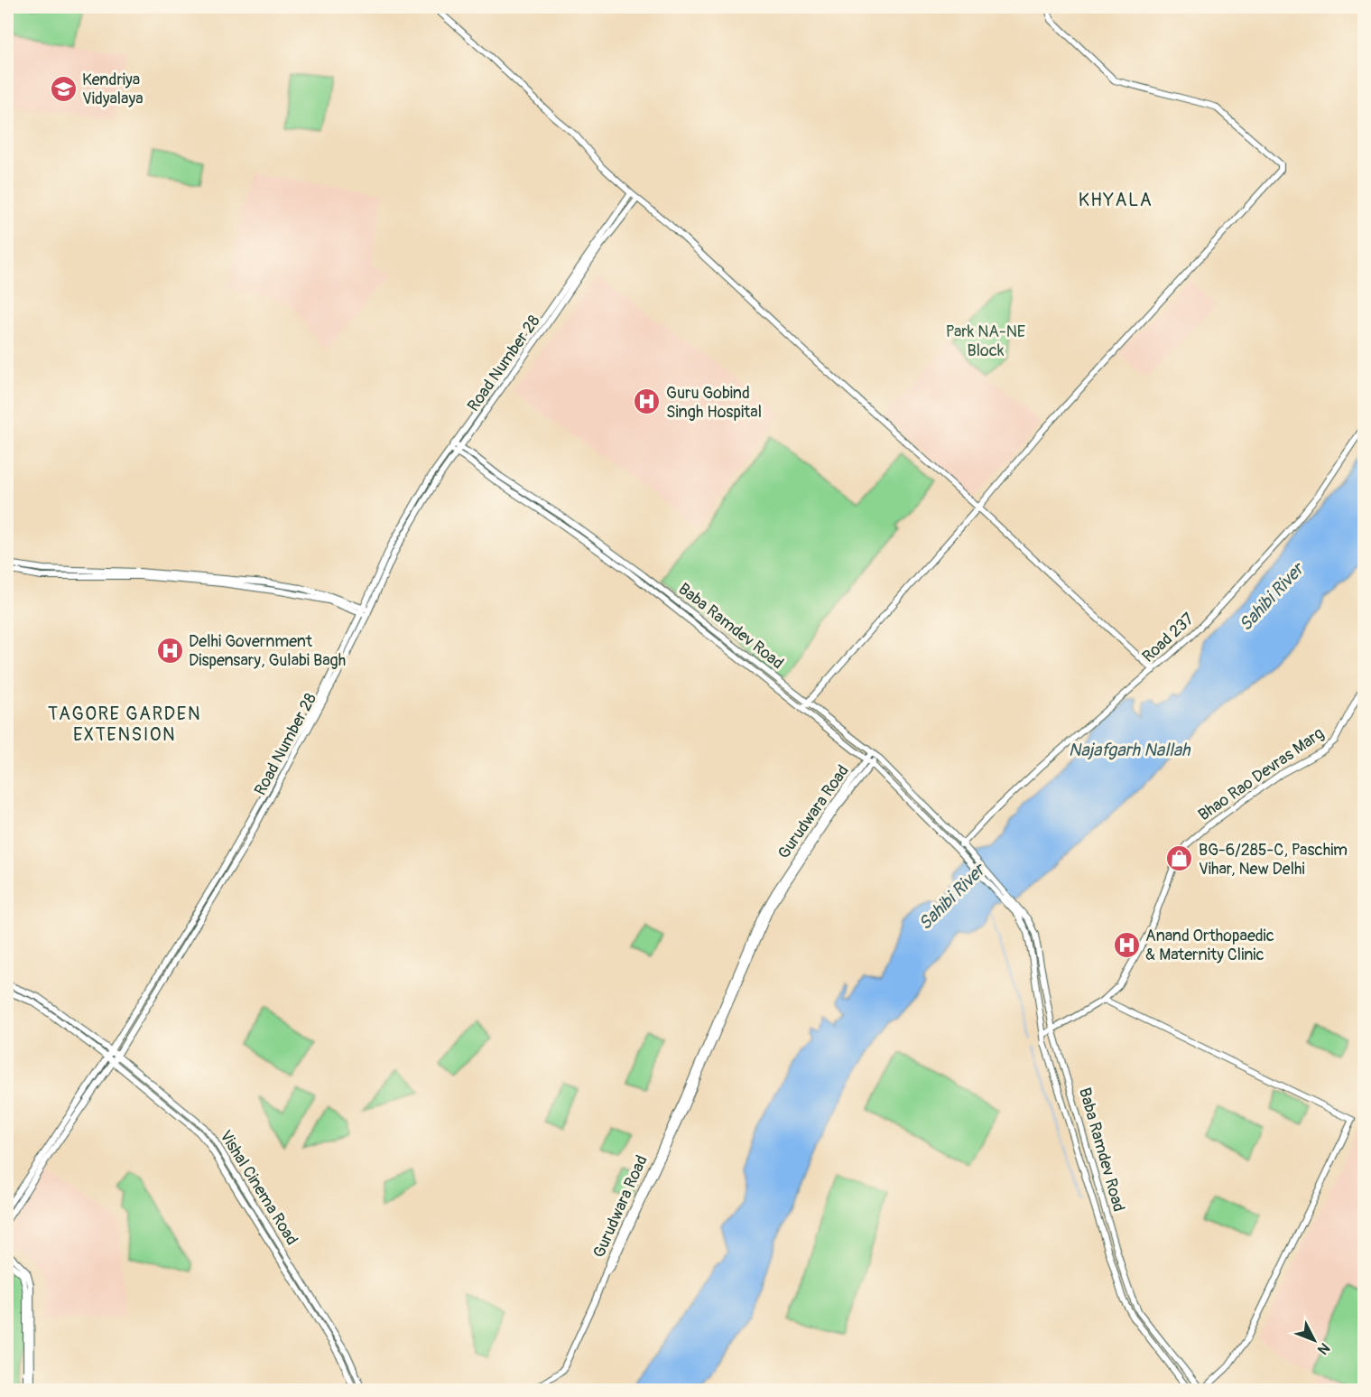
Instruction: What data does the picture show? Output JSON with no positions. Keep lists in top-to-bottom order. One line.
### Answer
{"streets":{"street":["Road Number 28","Baba Ramdev Road","Road 237","Bhao Rao Devras Marg","Gurudwara Road","Vishal Cinema Road"]},"crossings":[["Road Number 28","Baba Ramdev Road"],["Road Number 28","Vishal Cinema Road"],["Baba Ramdev Road","Road 237"],["Baba Ramdev Road","Bhao Rao Devras Marg"],["Baba Ramdev Road","Gurudwara Road"]],"districts":["KHYALA","TAGORE GARDEN EXTENSION"],"water":["Sahibi River","Najafgarh Nallah"],"parks":["Park NA-NE Block"],"places":{"school or university":["Kendriya Vidyalaya"],"hospital":["Guru Gobind Singh Hospital","Delhi Government Dispensary, Gulabi Bagh","Anand Orthopaedic & Maternity Clinic"],"shop":["BG-6/285-C, Paschim Vihar, New Delhi"]},"north":"bottom right"}
